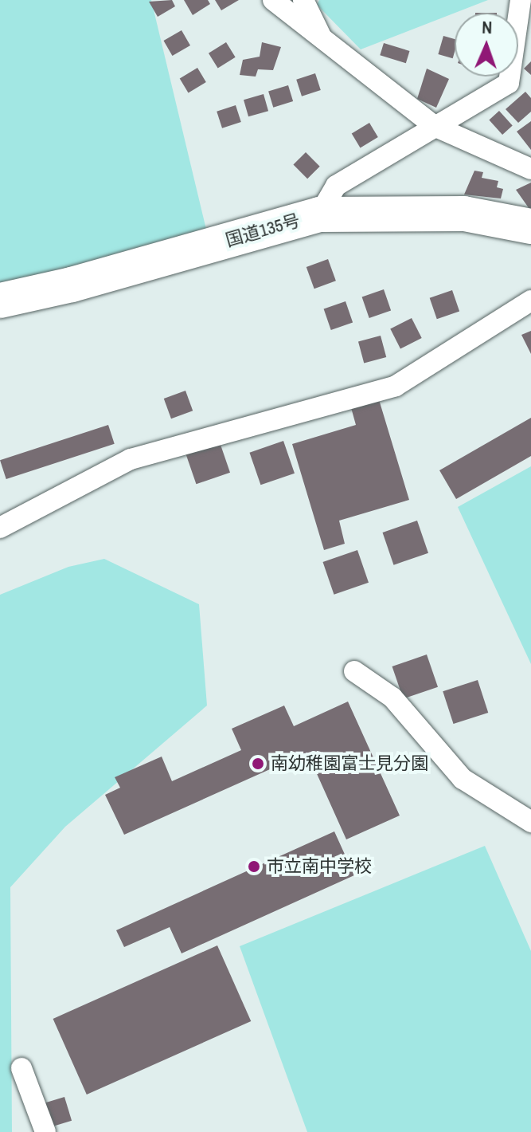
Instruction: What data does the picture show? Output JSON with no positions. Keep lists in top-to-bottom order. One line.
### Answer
{"streets":{"highway":["国道135号"]},"places":["南幼稚園富士見分園","市立南中学校"],"north":"top"}
